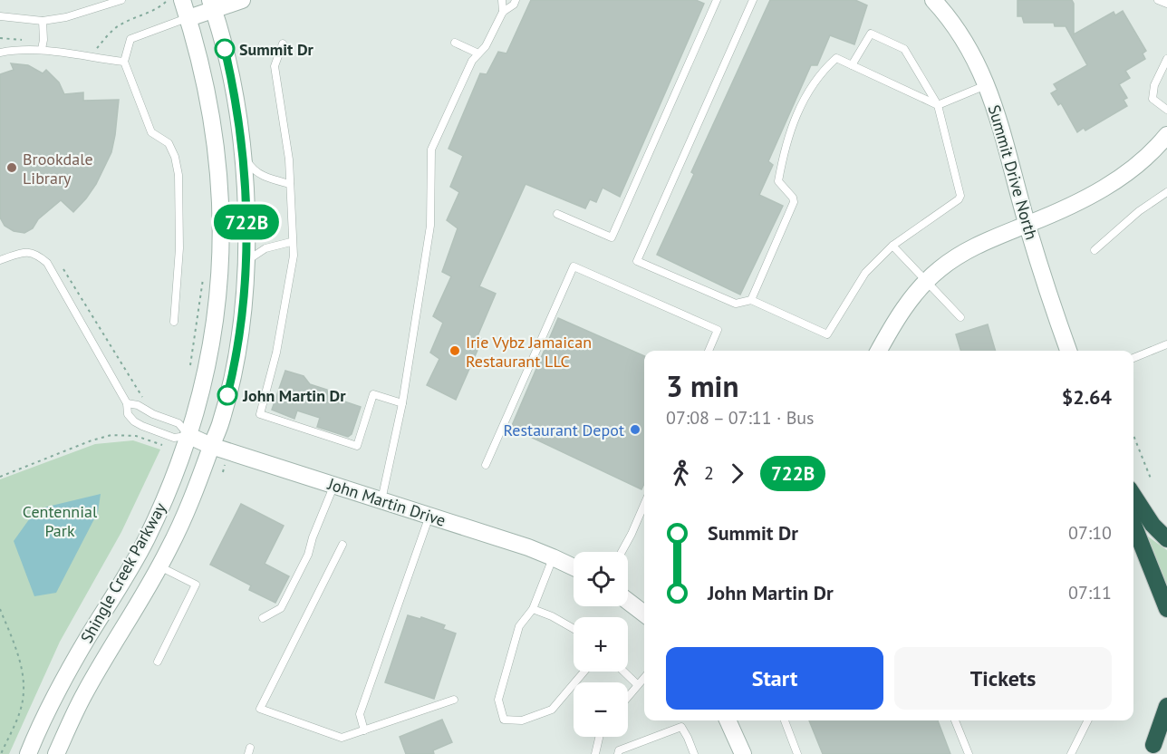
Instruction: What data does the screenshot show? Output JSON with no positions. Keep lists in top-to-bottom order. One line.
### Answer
{"streets":{"street":["Summit Drive North","John Martin Drive","Shingle Creek Parkway"]},"crossings":[["John Martin Drive","Shingle Creek Parkway"]],"parks":["Centennial Park"],"places":["Summit Dr","Brookdale Library","Irie Vybz Jamaican Restaurant LLC","John Martin Dr","Restaurant Depot"],"lines":["bus line 722B"],"page":{"on_map":"722B","heading":["3 min","07:08 – 07:11 · Bus","$2.64"],"legs":["2","722B"],"list":[{"name":"Summit Dr","value":"07:10"},{"name":"John Martin Dr","value":"07:11"}],"map_buttons":["+","−"],"buttons":["Start","Tickets"]}}
